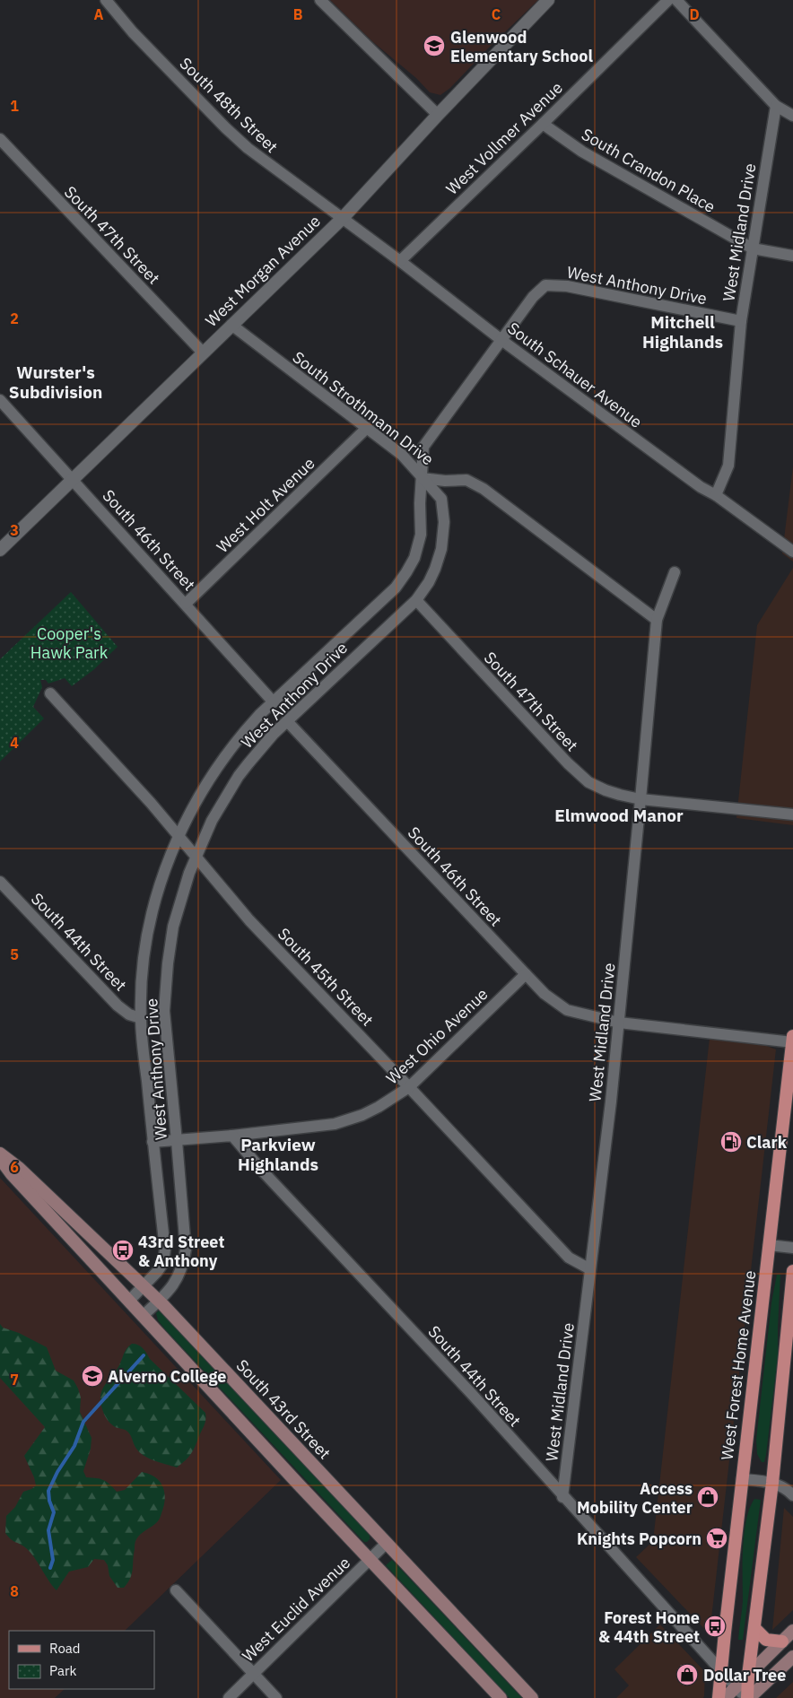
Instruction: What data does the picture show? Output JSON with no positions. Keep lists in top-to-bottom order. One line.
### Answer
{"streets":{"main road":["West Forest Home Avenue","South 43rd Street"],"street":["South 48th Street","West Vollmer Avenue","South Crandon Place","West Midland Drive","South 47th Street","West Morgan Avenue","West Anthony Drive","South Schauer Avenue","South Strothmann Drive","West Holt Avenue","South 46th Street","South 44th Street","South 45th Street","West Ohio Avenue","West Euclid Avenue"]},"crossings":[["South 48th Street","West Morgan Avenue"],["South 48th Street","South Schauer Avenue"],["West Vollmer Avenue","South Crandon Place"],["West Vollmer Avenue","South Schauer Avenue"],["South Crandon Place","West Midland Drive"],["West Midland Drive","South 47th Street"],["West Midland Drive","West Anthony Drive"],["West Midland Drive","South Schauer Avenue"],["West Midland Drive","South Strothmann Drive"],["West Midland Drive","South 46th Street"],["West Midland Drive","South 44th Street"],["West Midland Drive","South 45th Street"],["South 47th Street","West Morgan Avenue"],["South 47th Street","West Anthony Drive"],["West Morgan Avenue","South Schauer Avenue"],["West Morgan Avenue","South Strothmann Drive"],["West Morgan Avenue","South 46th Street"],["West Anthony Drive","South Schauer Avenue"],["West Anthony Drive","South Strothmann Drive"],["West Anthony Drive","South 46th Street"],["West Anthony Drive","South 44th Street"],["West Anthony Drive","South 45th Street"],["West Anthony Drive","South 43rd Street"],["South Strothmann Drive","West Holt Avenue"],["West Holt Avenue","South 46th Street"],["South 46th Street","West Ohio Avenue"],["South 46th Street","West Forest Home Avenue"],["South 44th Street","West Ohio Avenue"],["South 44th Street","West Forest Home Avenue"],["South 45th Street","West Ohio Avenue"],["South 43rd Street","West Euclid Avenue"]],"districts":["Mitchell Highlands","Wurster's Subdivision","Elmwood Manor","Parkview Highlands"],"parks":["Cooper's Hawk Park"],"places":{"school or university":["Glenwood Elementary School","Alverno College"],"fuel station":["Clark"],"bus stop":["43rd Street & Anthony","Forest Home & 44th Street"],"shop":["Access Mobility Center","Dollar Tree"],"supermarket":["Knights Popcorn"]},"legend":["Road","Park"],"grid":{"columns":["A","B","C","D"],"rows":["1","2","3","4","5","6","7","8"]}}
